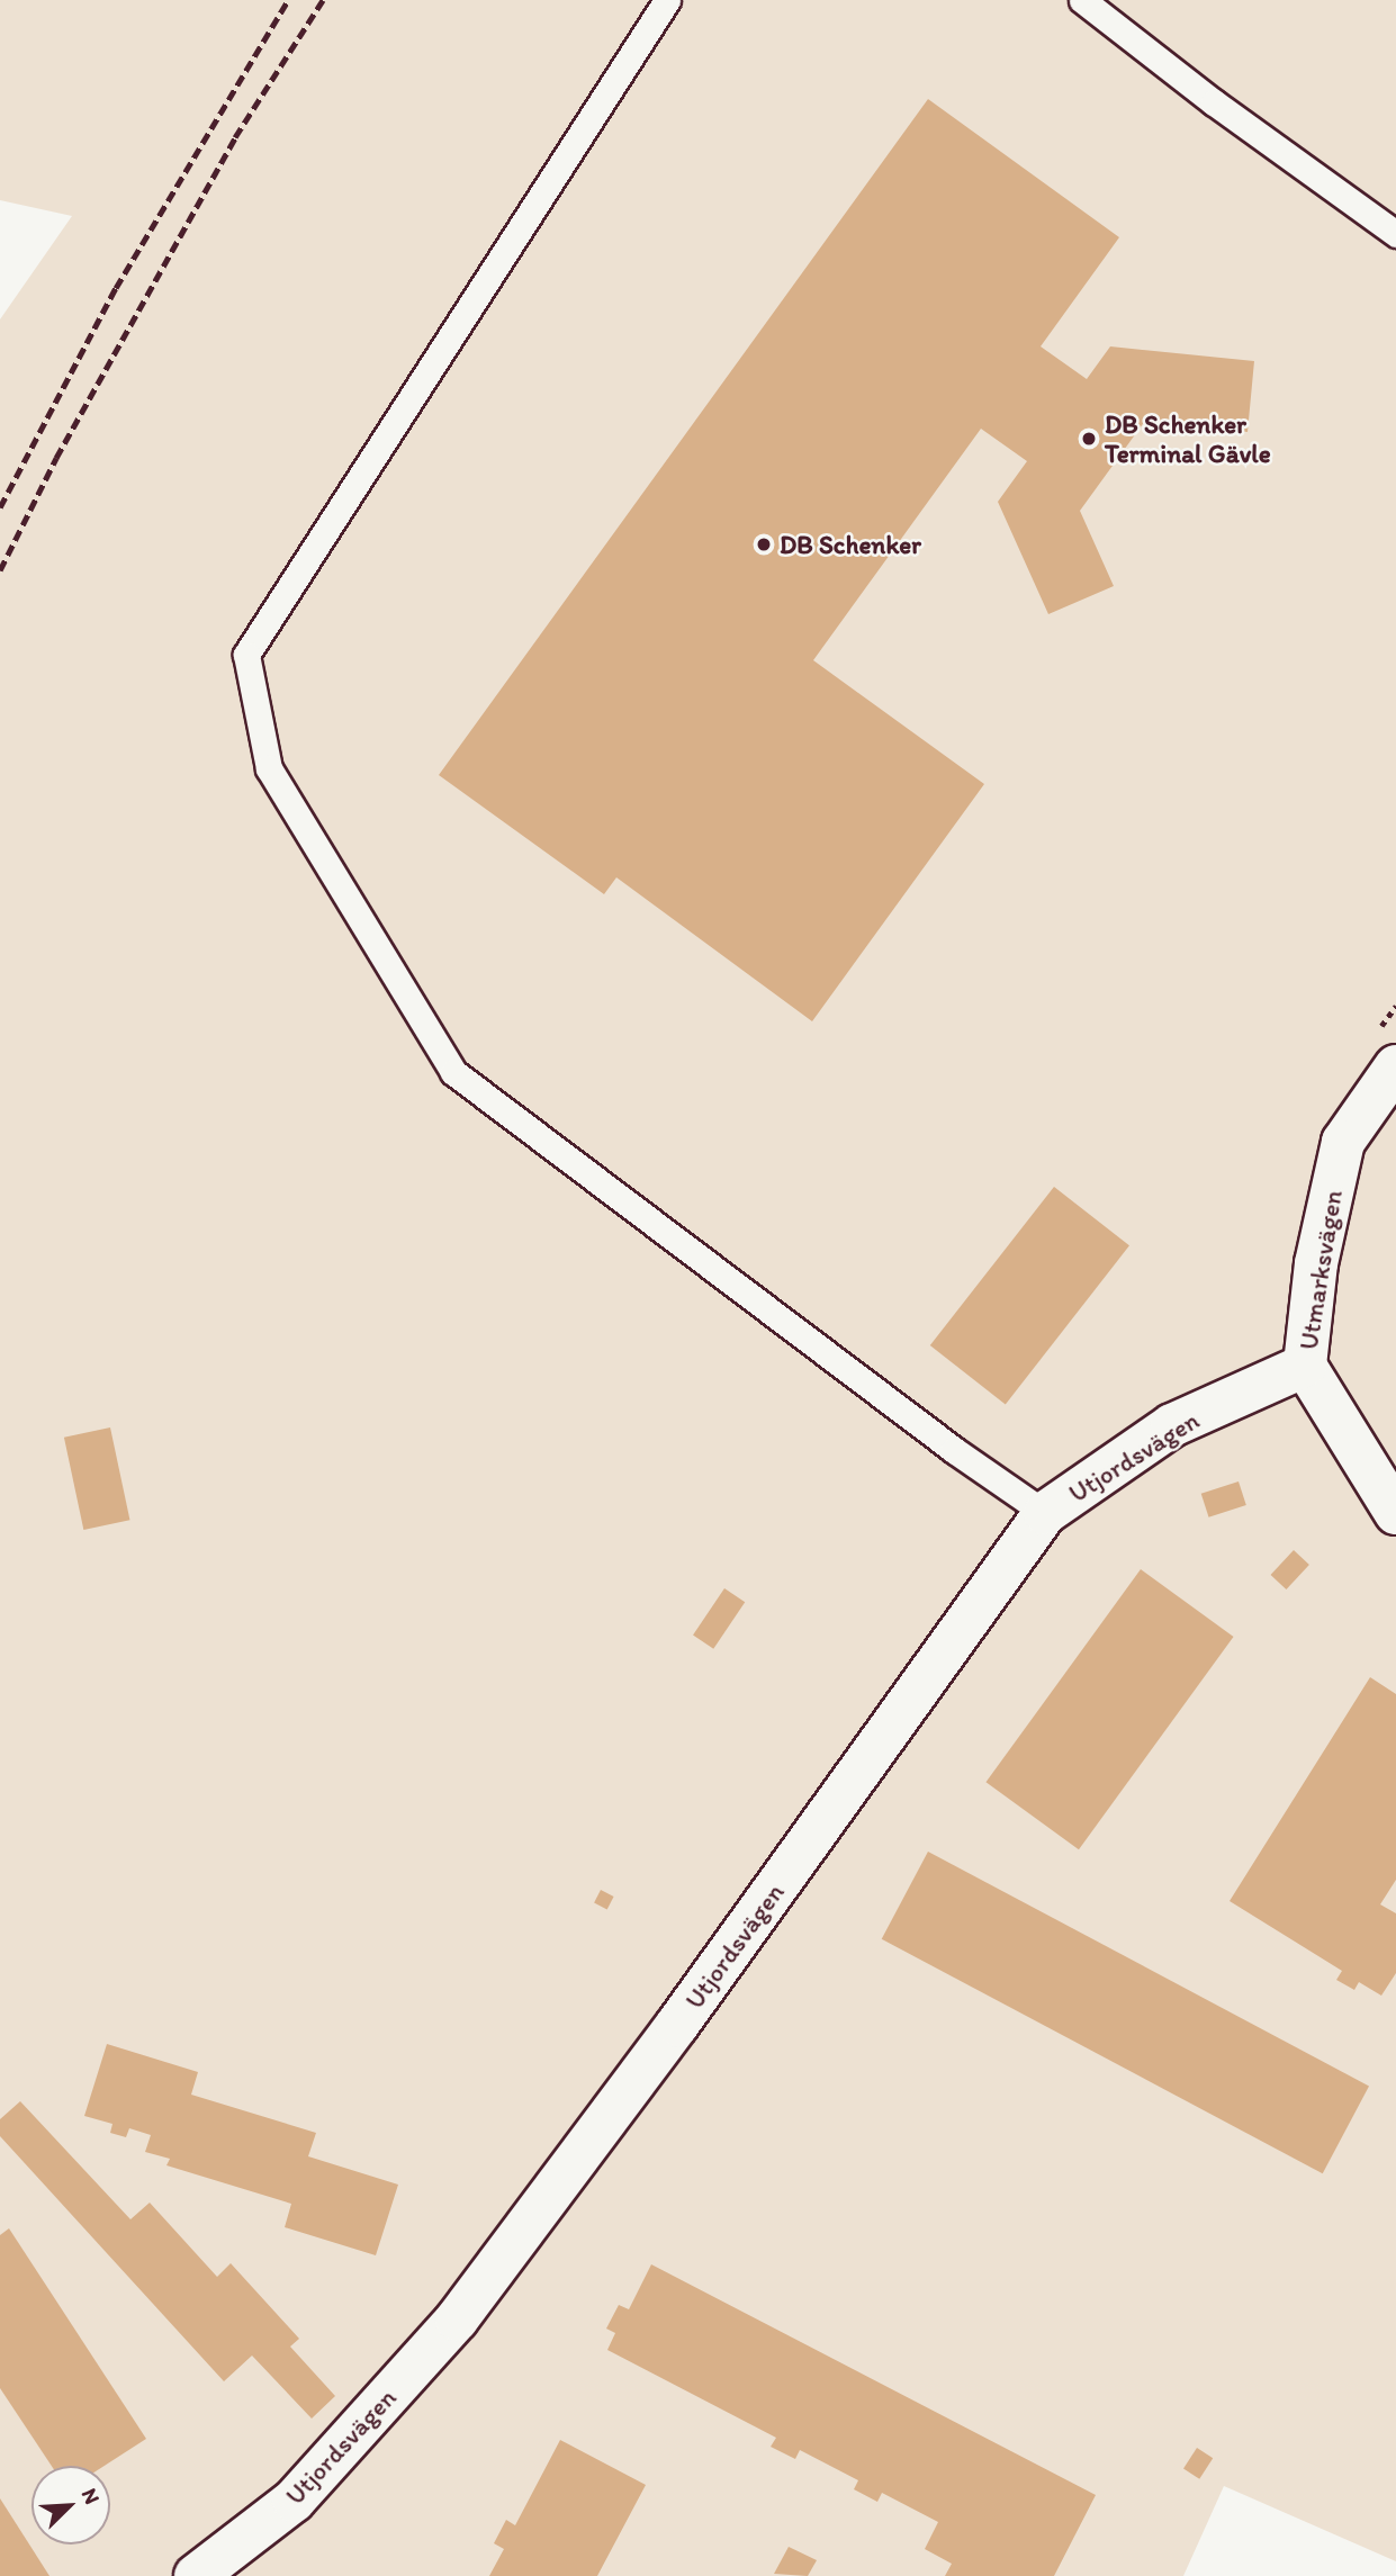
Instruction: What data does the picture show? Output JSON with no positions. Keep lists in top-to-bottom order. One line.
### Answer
{"streets":{"street":["Utmarksvägen","Utjordsvägen"]},"crossings":[["Utmarksvägen","Utjordsvägen"]],"places":["DB Schenker Terminal Gävle","DB Schenker"],"north":"top right"}
